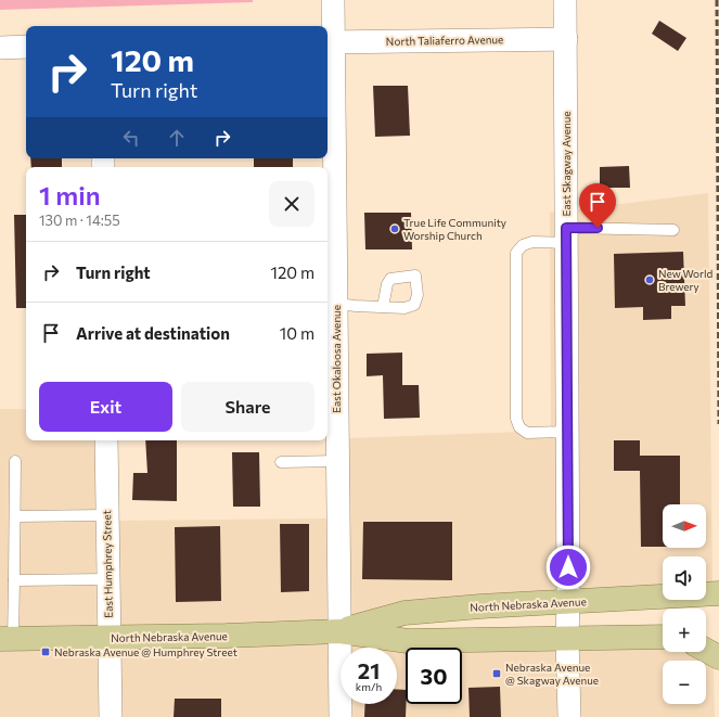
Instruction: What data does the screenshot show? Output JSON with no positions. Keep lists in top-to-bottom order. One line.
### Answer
{"streets":{"main road":["North Nebraska Avenue"],"street":["North Taliaferro Avenue","East Skagway Avenue","East Okaloosa Avenue","East Humphrey Street"]},"crossings":[["North Taliaferro Avenue","East Skagway Avenue"],["North Taliaferro Avenue","East Okaloosa Avenue"],["East Skagway Avenue","North Nebraska Avenue"],["East Okaloosa Avenue","North Nebraska Avenue"],["East Humphrey Street","North Nebraska Avenue"]],"places":{"other":["True Life Community Worship Church","New World Brewery"],"transit":["Nebraska Avenue @ Humphrey Street","Nebraska Avenue @ Skagway Avenue"]},"north":"right","page":{"turn":["120 m","Turn right"],"heading":["1 min","130 m · 14:55"],"list":[{"name":"Turn right","value":"120 m"},{"name":"Arrive at destination","value":"10 m"}],"buttons":["Exit","Share"],"map_buttons":["+","−"],"speed":"21 km/h","limit":"30"}}
